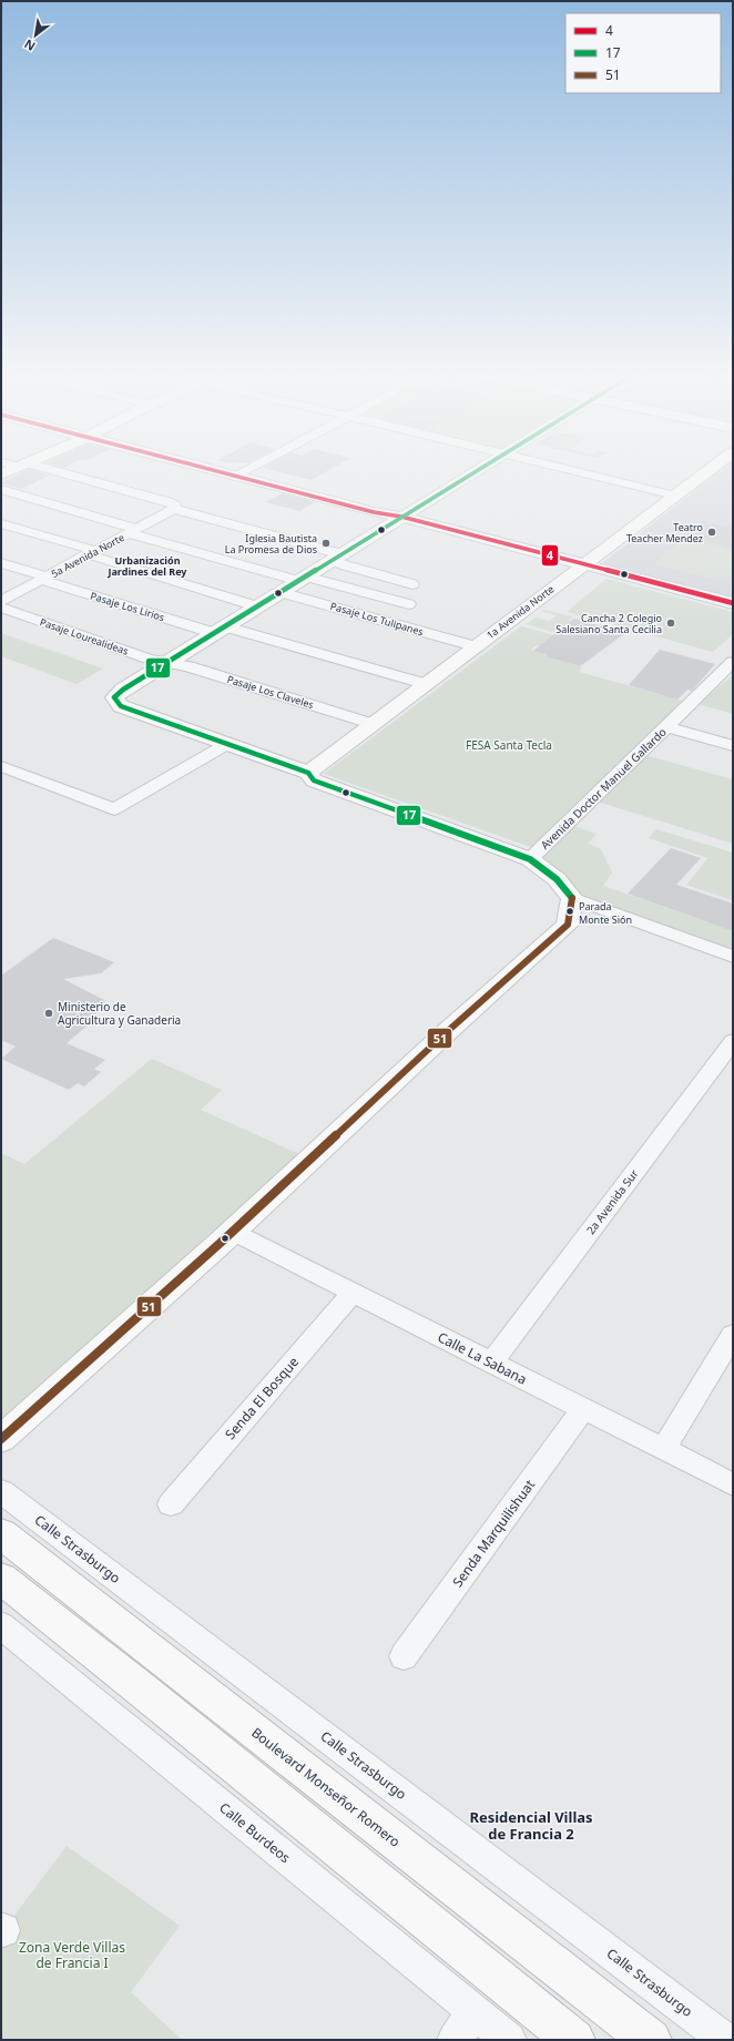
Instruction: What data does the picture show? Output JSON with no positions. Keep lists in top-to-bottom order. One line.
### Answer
{"streets":{"main road":["1a Avenida Norte","Avenida Doctor Manuel Gallardo","Boulevard Monseñor Romero"],"street":["5a Avenida Norte","Pasaje Los Lirios","Pasaje Los Tulipanes","Pasaje Lourealideas","Pasaje Los Claveles","2a Avenida Sur","Calle La Sabana","Senda El Bosque","Senda Marquilishuat","Calle Strasburgo","Calle Burdeos"]},"crossings":[["5a Avenida Norte","Pasaje Los Lirios"],["Pasaje Los Lirios","1a Avenida Norte"],["1a Avenida Norte","Pasaje Los Tulipanes"],["1a Avenida Norte","Pasaje Los Claveles"],["Pasaje Lourealideas","Pasaje Los Claveles"],["2a Avenida Sur","Calle La Sabana"],["Calle La Sabana","Senda El Bosque"],["Calle La Sabana","Senda Marquilishuat"]],"districts":["Urbanización Jardines del Rey","Residencial Villas de Francia 2"],"parks":["FESA Santa Tecla","Zona Verde Villas de Francia I"],"places":["Teatro Teacher Mendez","Iglesia Bautista La Promesa de Dios","Cancha 2 Colegio Salesiano Santa Cecilia","Parada Monte Sión","Ministerio de Agricultura y Ganaderia"],"lines":["transit line 4","transit line 17","transit line 51"],"legend":["4","17","51"],"north":"bottom left"}
